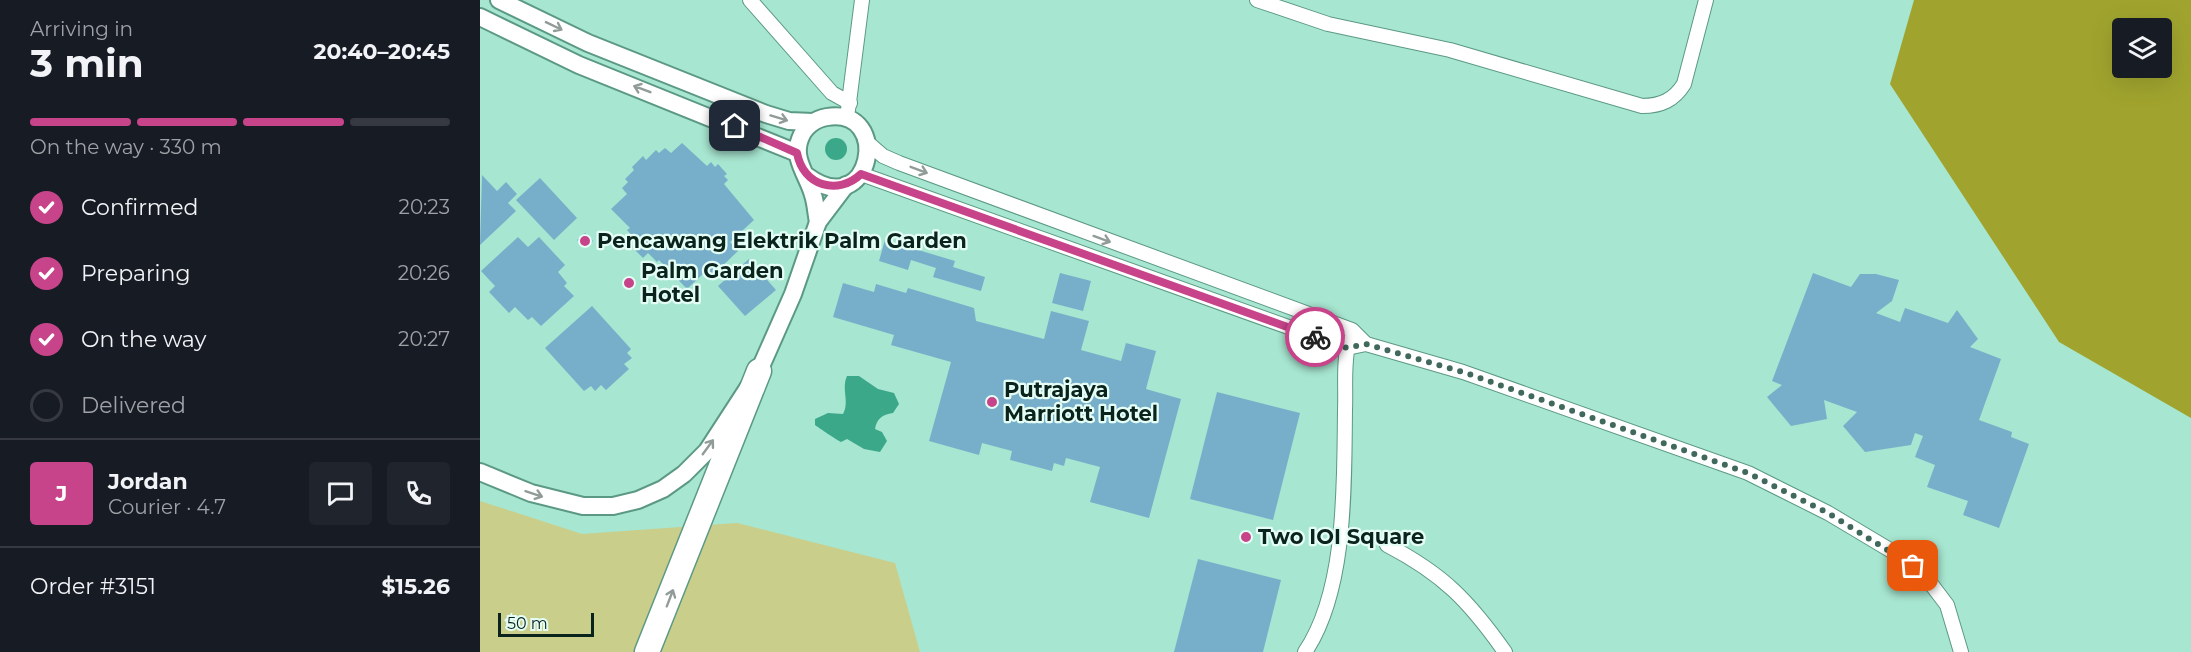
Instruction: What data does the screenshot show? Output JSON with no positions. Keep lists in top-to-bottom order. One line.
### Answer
{"places":["Pencawang Elektrik Palm Garden","Palm Garden Hotel","Putrajaya Marriott Hotel","Two IOI Square"],"scale_bar":"50 m","page":{"heading":["3 min","Arriving in","20:40–20:45"],"panel":["Jordan","Courier · 4.7","Order #3151","$15.26"],"bar":"On the way · 330 m","list":[["Confirmed","20:23"],["Preparing","20:26"],["On the way","20:27"],"Delivered"],"round":"J","scale":"50 m"}}
